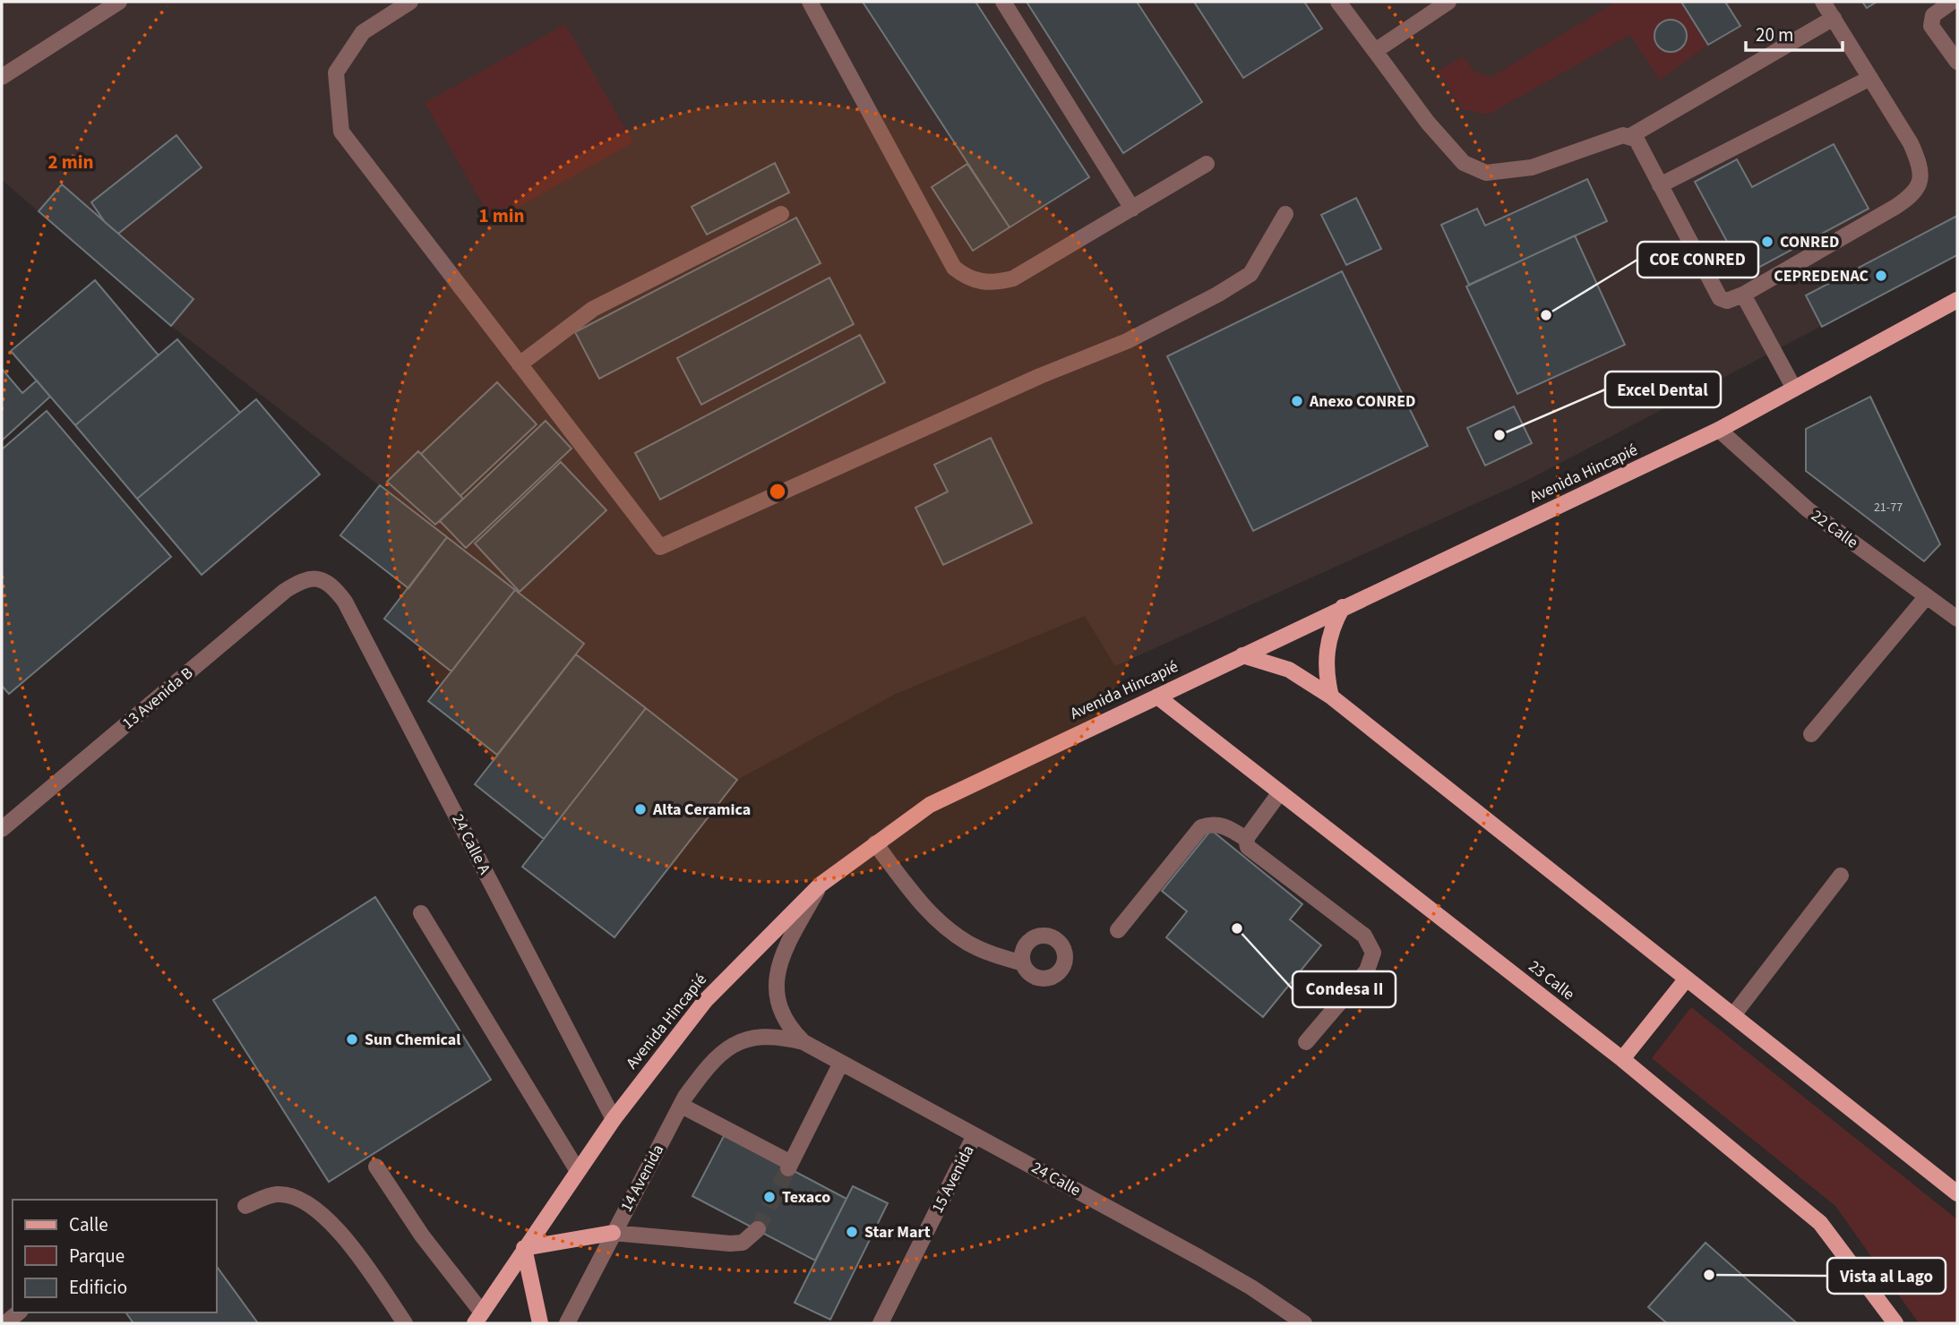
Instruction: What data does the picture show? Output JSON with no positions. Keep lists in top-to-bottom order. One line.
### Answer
{"streets":{"main road":["Avenida Hincapié","23 Calle"],"street":["22 Calle","13 Avenida B","24 Calle A","14 Avenida","15 Avenida","24 Calle"]},"crossings":[["Avenida Hincapié","22 Calle"],["Avenida Hincapié","24 Calle A"],["Avenida Hincapié","23 Calle"],["Avenida Hincapié","24 Calle"],["13 Avenida B","24 Calle A"],["14 Avenida","24 Calle"],["15 Avenida","24 Calle"]],"places":["CONRED","CEPREDENAC","COE CONRED","Anexo CONRED","Excel Dental","Alta Ceramica","Condesa II","Sun Chemical","Texaco","Star Mart","Vista al Lago"],"house_numbers":["21-77"],"legend":["Calle","Parque","Edificio"],"scale_bar":"20 m","rings":["2 min","1 min"]}
